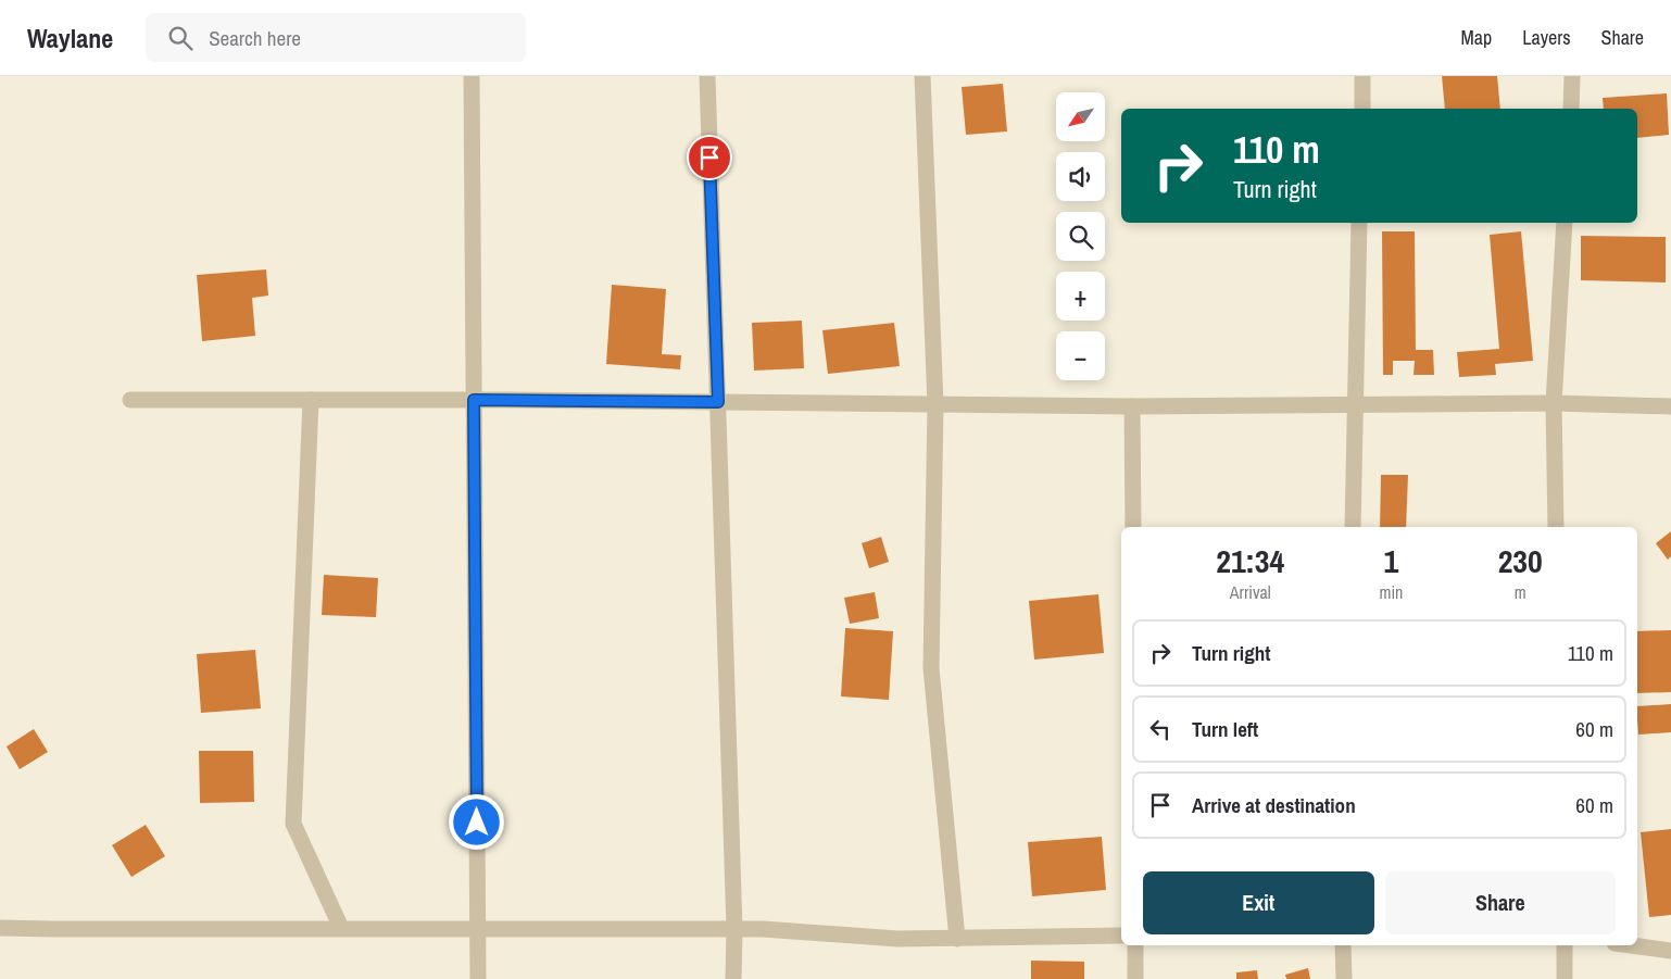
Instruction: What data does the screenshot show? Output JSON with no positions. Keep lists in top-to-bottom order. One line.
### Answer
{"north":"bottom left","page":{"header":"Waylane","search":"Search here","nav":["Map","Layers","Share"],"map_buttons":["+","−"],"turn":["110 m","Turn right"],"eta":["21:34","Arrival","1","min","230","m"],"list":[{"name":"Turn right","value":"110 m"},{"name":"Turn left","value":"60 m"},{"name":"Arrive at destination","value":"60 m"}],"buttons":["Exit","Share"]}}
